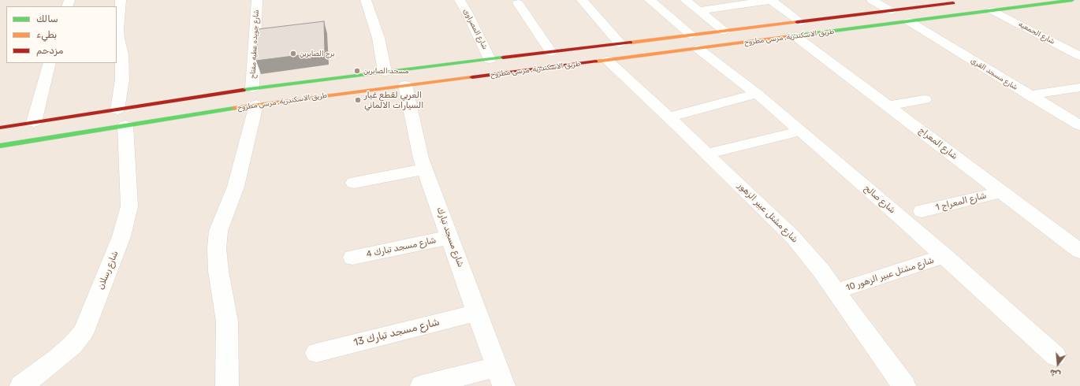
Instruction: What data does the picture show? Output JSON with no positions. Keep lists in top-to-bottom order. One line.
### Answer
{"streets":{"main road":["طريق الاسكندرية, مرسى مطروح"],"street":["شارع المصراوى","شارع الجمعيه","شارع جويده عطيه مفتاح","شارع مسجد القري","شارع المعراج","شارع صالح","شارع المعراج 1","شارع مشتل عبير الزهور","شارع مسجد تبارك","شارع مسجد تبارك 4","شارع رسلان","شارع مشتل عبير الزهور 10","شارع مسجد تبارك 13"]},"crossings":[["شارع المصراوى","طريق الاسكندرية, مرسى مطروح"],["شارع الجمعيه","طريق الاسكندرية, مرسى مطروح"],["طريق الاسكندرية, مرسى مطروح","شارع جويده عطيه مفتاح"],["طريق الاسكندرية, مرسى مطروح","شارع مسجد القري"],["طريق الاسكندرية, مرسى مطروح","شارع المعراج"],["طريق الاسكندرية, مرسى مطروح","شارع صالح"],["طريق الاسكندرية, مرسى مطروح","شارع مشتل عبير الزهور"],["طريق الاسكندرية, مرسى مطروح","شارع مسجد تبارك"],["طريق الاسكندرية, مرسى مطروح","شارع رسلان"],["شارع المعراج","شارع المعراج 1"],["شارع صالح","شارع مشتل عبير الزهور 10"],["شارع مشتل عبير الزهور","شارع مشتل عبير الزهور 10"],["شارع مسجد تبارك","شارع مسجد تبارك 4"],["شارع مسجد تبارك","شارع مسجد تبارك 13"]],"places":["برج الصابرين","مسجد الصابرين","العربي لقطع غيار السيارات الالماني"],"legend":["سالك","بطيء","مزدحم"],"north":"bottom"}
